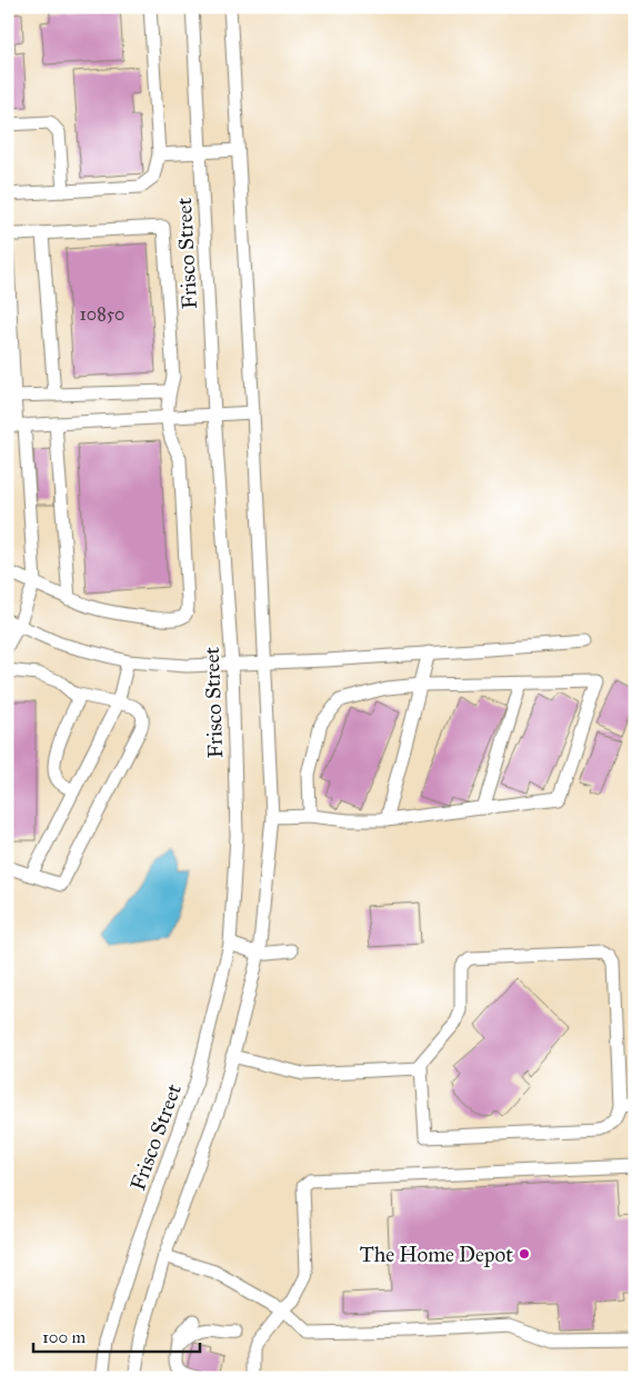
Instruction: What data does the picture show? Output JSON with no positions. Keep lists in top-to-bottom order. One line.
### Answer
{"streets":{"street":["Frisco Street"]},"places":["The Home Depot"],"house_numbers":["10850"],"scale_bar":"100 m"}
